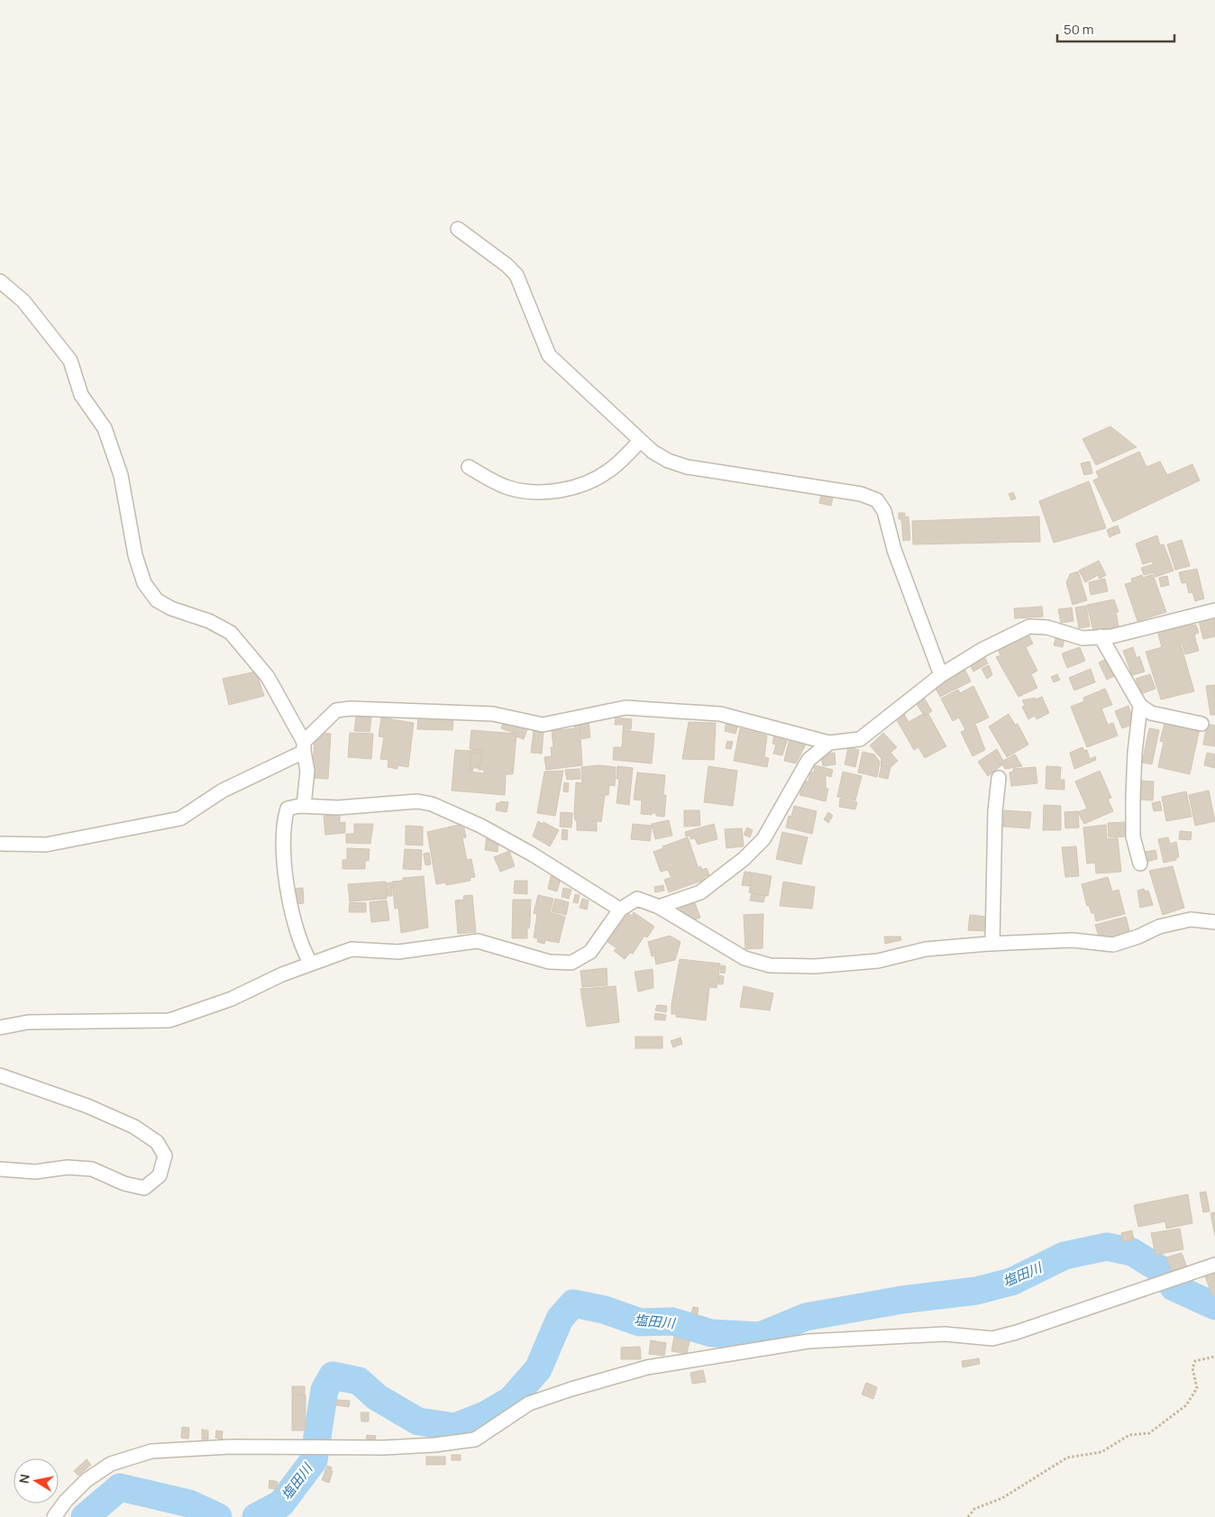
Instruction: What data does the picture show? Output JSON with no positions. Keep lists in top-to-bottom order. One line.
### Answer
{"water":["塩田川"],"scale_bar":"50 m","north":"left"}
